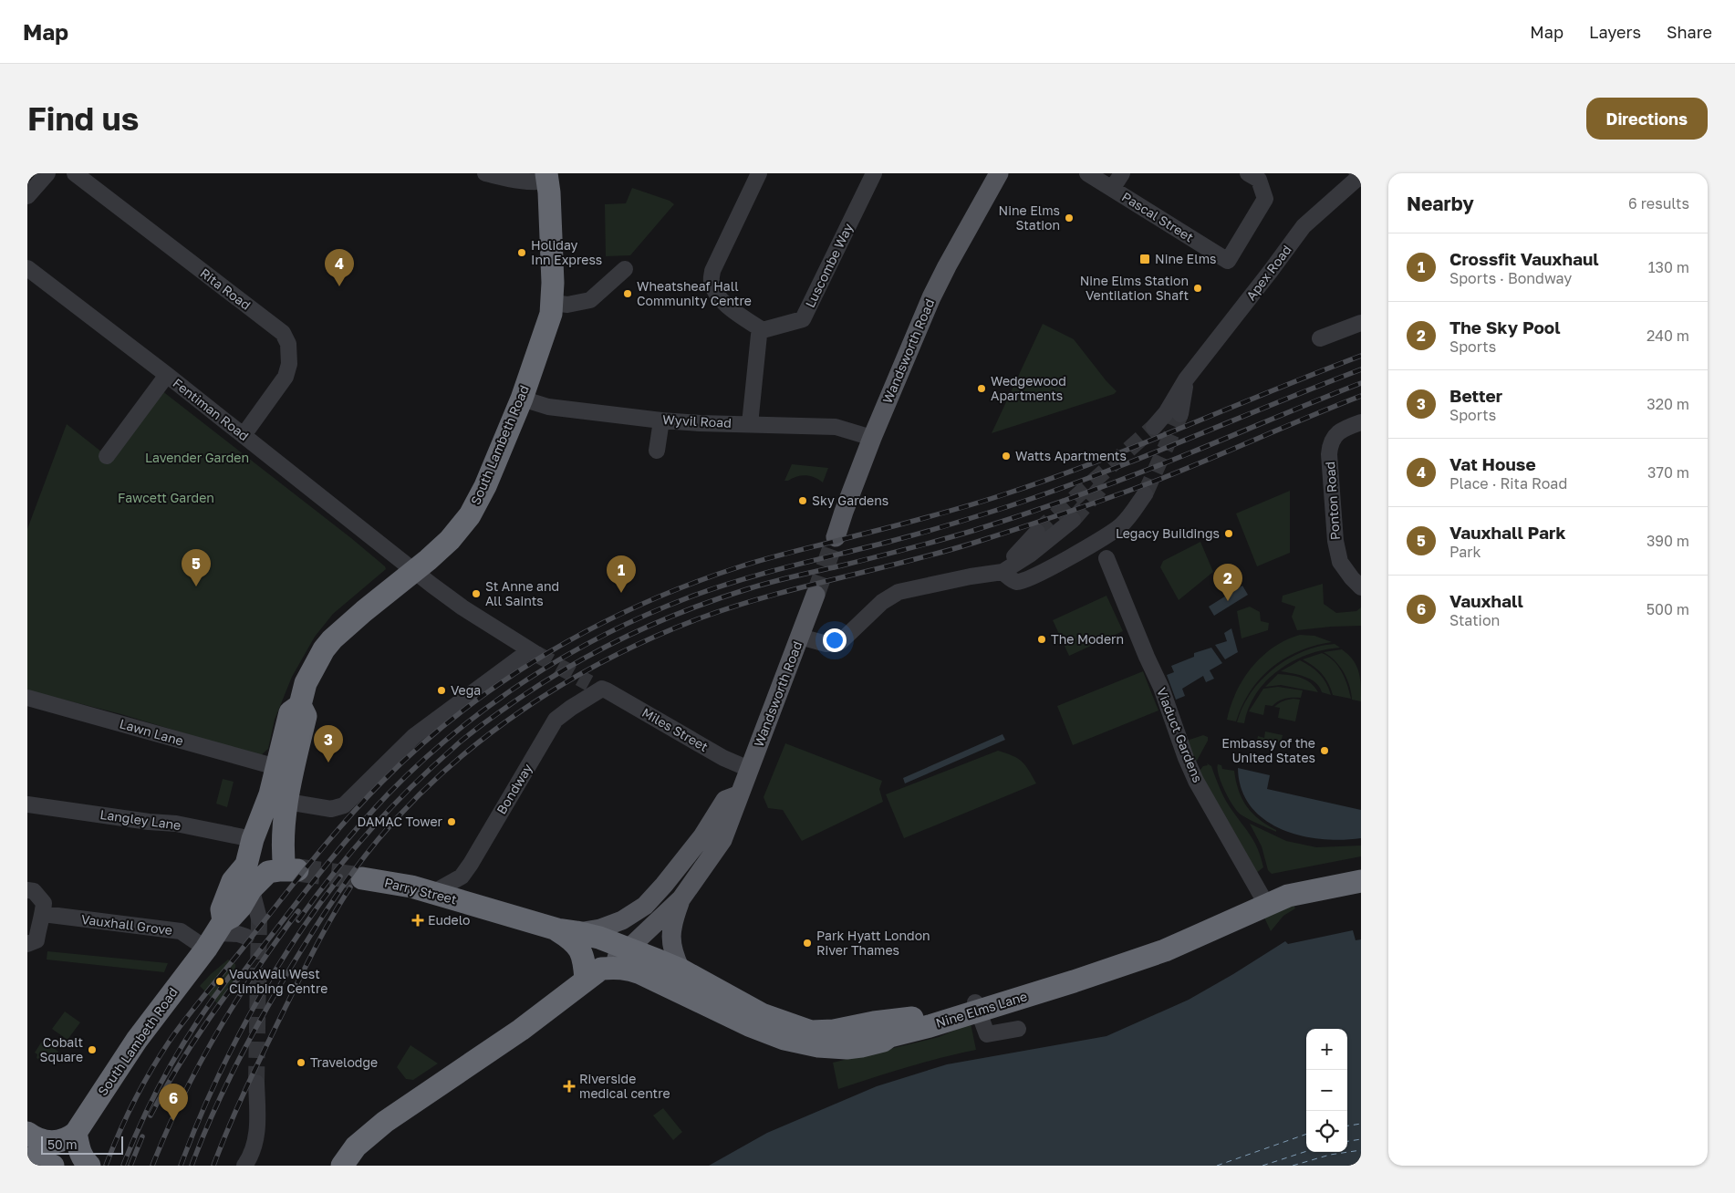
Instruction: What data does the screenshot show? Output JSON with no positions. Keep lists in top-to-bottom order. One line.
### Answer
{"streets":{"highway":["South Lambeth Road","Parry Street","Nine Elms Lane"],"main road":["Wandsworth Road"],"street":["Pascal Street","Luscombe Way","Apex Road","Rita Road","Fentiman Road","Wyvil Road","Ponton Road","Miles Street","Lawn Lane","Viaduct Gardens","Bondway","Langley Lane","Vauxhall Grove"]},"crossings":[["Rita Road","Fentiman Road"],["Wandsworth Road","Wyvil Road"],["Wandsworth Road","Miles Street"],["Fentiman Road","South Lambeth Road"],["Wyvil Road","South Lambeth Road"],["South Lambeth Road","Lawn Lane"],["South Lambeth Road","Langley Lane"],["South Lambeth Road","Vauxhall Grove"],["Miles Street","Bondway"],["Viaduct Gardens","Nine Elms Lane"],["Bondway","Parry Street"],["Parry Street","Nine Elms Lane"]],"parks":["Lavender Garden","Fawcett Garden"],"places":{"other":["Nine Elms Station","Holiday Inn Express","Nine Elms Station Ventilation Shaft","Wheatsheaf Hall Community Centre","Wedgewood Apartments","Watts Apartments","Sky Gardens","Legacy Buildings","St Anne and All Saints","The Modern","Vega","Embassy of the United States","DAMAC Tower","Park Hyatt London River Thames","VauxWall West Climbing Centre","Cobalt Square","Travelodge"],"transit":["Nine Elms"],"health":["Eudelo","Riverside medical centre"]},"scale_bar":"50 m","page":{"header":"Map","nav":["Map","Layers","Share"],"buttons":"Directions","title":"Find us","heading":["Nearby","6 results"],"list":[{"mark":"1","name":"Crossfit Vauxhaul","note":"Sports · Bondway","value":"130 m"},{"mark":"2","name":"The Sky Pool","note":"Sports","value":"240 m"},{"mark":"3","name":"Better","note":"Sports","value":"320 m"},{"mark":"4","name":"Vat House","note":"Place · Rita Road","value":"370 m"},{"mark":"5","name":"Vauxhall Park","note":"Park","value":"390 m"},{"mark":"6","name":"Vauxhall","note":"Station","value":"500 m"}],"pins":["4","5","1","2","3","6"],"map_buttons":["+","−"],"scale":"50 m"}}
